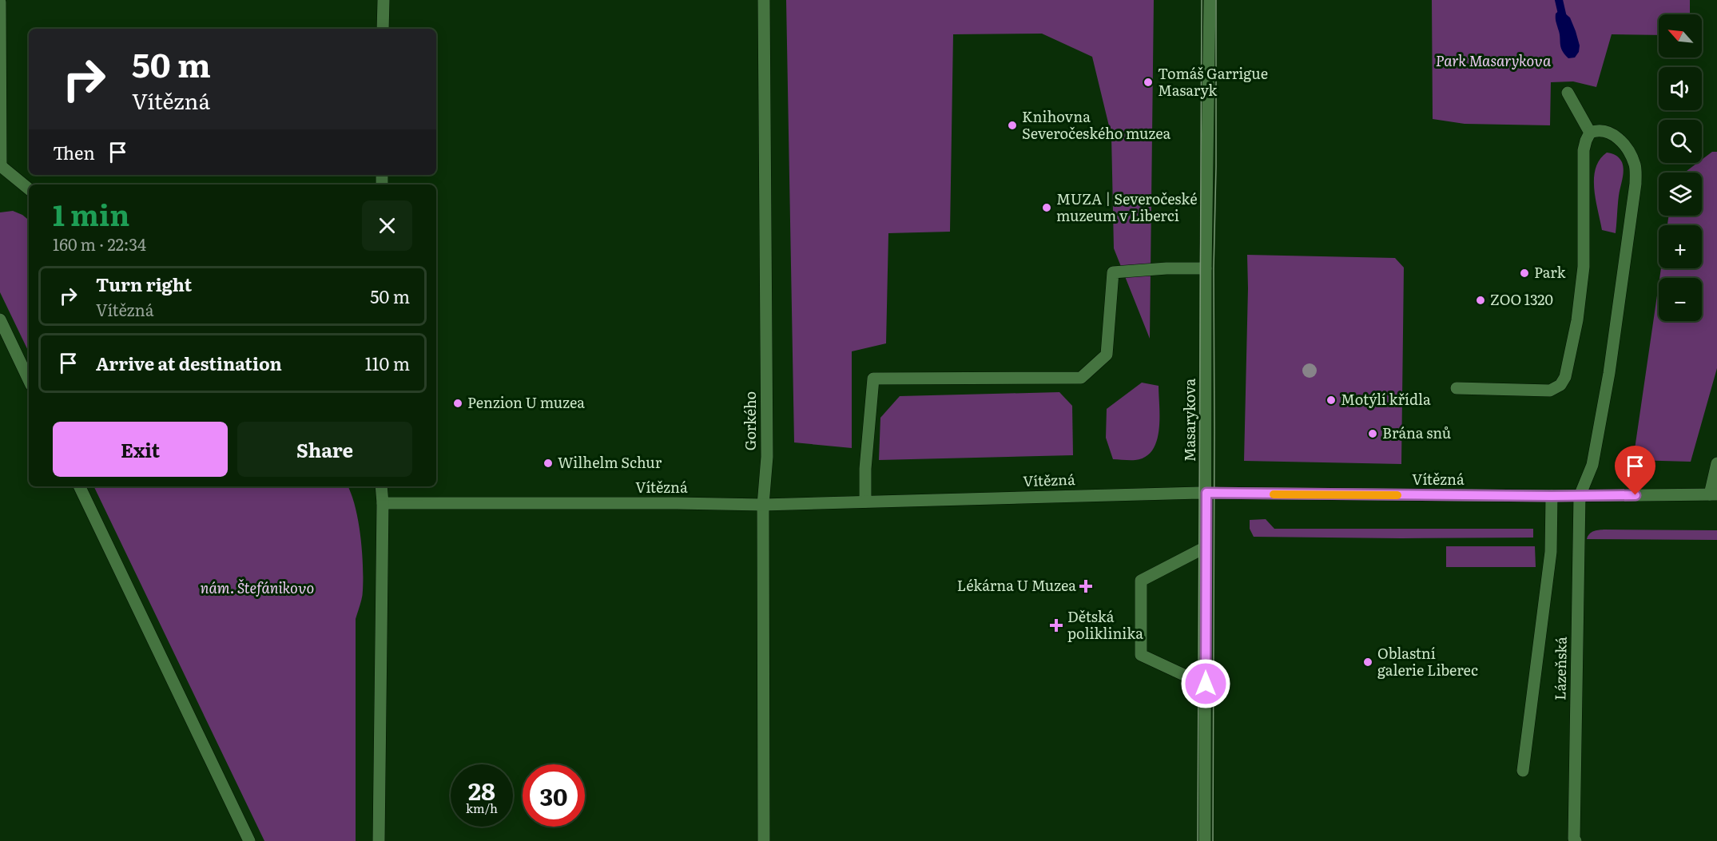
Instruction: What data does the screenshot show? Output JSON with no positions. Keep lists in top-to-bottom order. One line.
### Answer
{"streets":{"street":["Masarykova","Gorkého","Vítězná","Lázeňská"]},"crossings":[["Masarykova","Vítězná"],["Gorkého","Vítězná"],["Vítězná","Lázeňská"]],"parks":["Park Masarykova","nám. Štefánikovo"],"places":{"other":["Tomáš Garrigue Masaryk","Knihovna Severočeského muzea","MUZA | Severočeské muzeum v Liberci","Park","ZOO 1320","Motýlí křídla","Penzion U muzea","Brána snů","Wilhelm Schur","Oblastní galerie Liberec"],"health":["Lékárna U Muzea","Dětská poliklinika"]},"north":"top left","page":{"map_buttons":["+","−"],"turn":["50 m","Vítězná"],"then":"Then","heading":["1 min","160 m · 22:34"],"list":[{"name":"Turn right","note":"Vítězná","value":"50 m"},{"name":"Arrive at destination","value":"110 m"}],"buttons":["Exit","Share"],"speed":"28 km/h","limit":"30"}}
